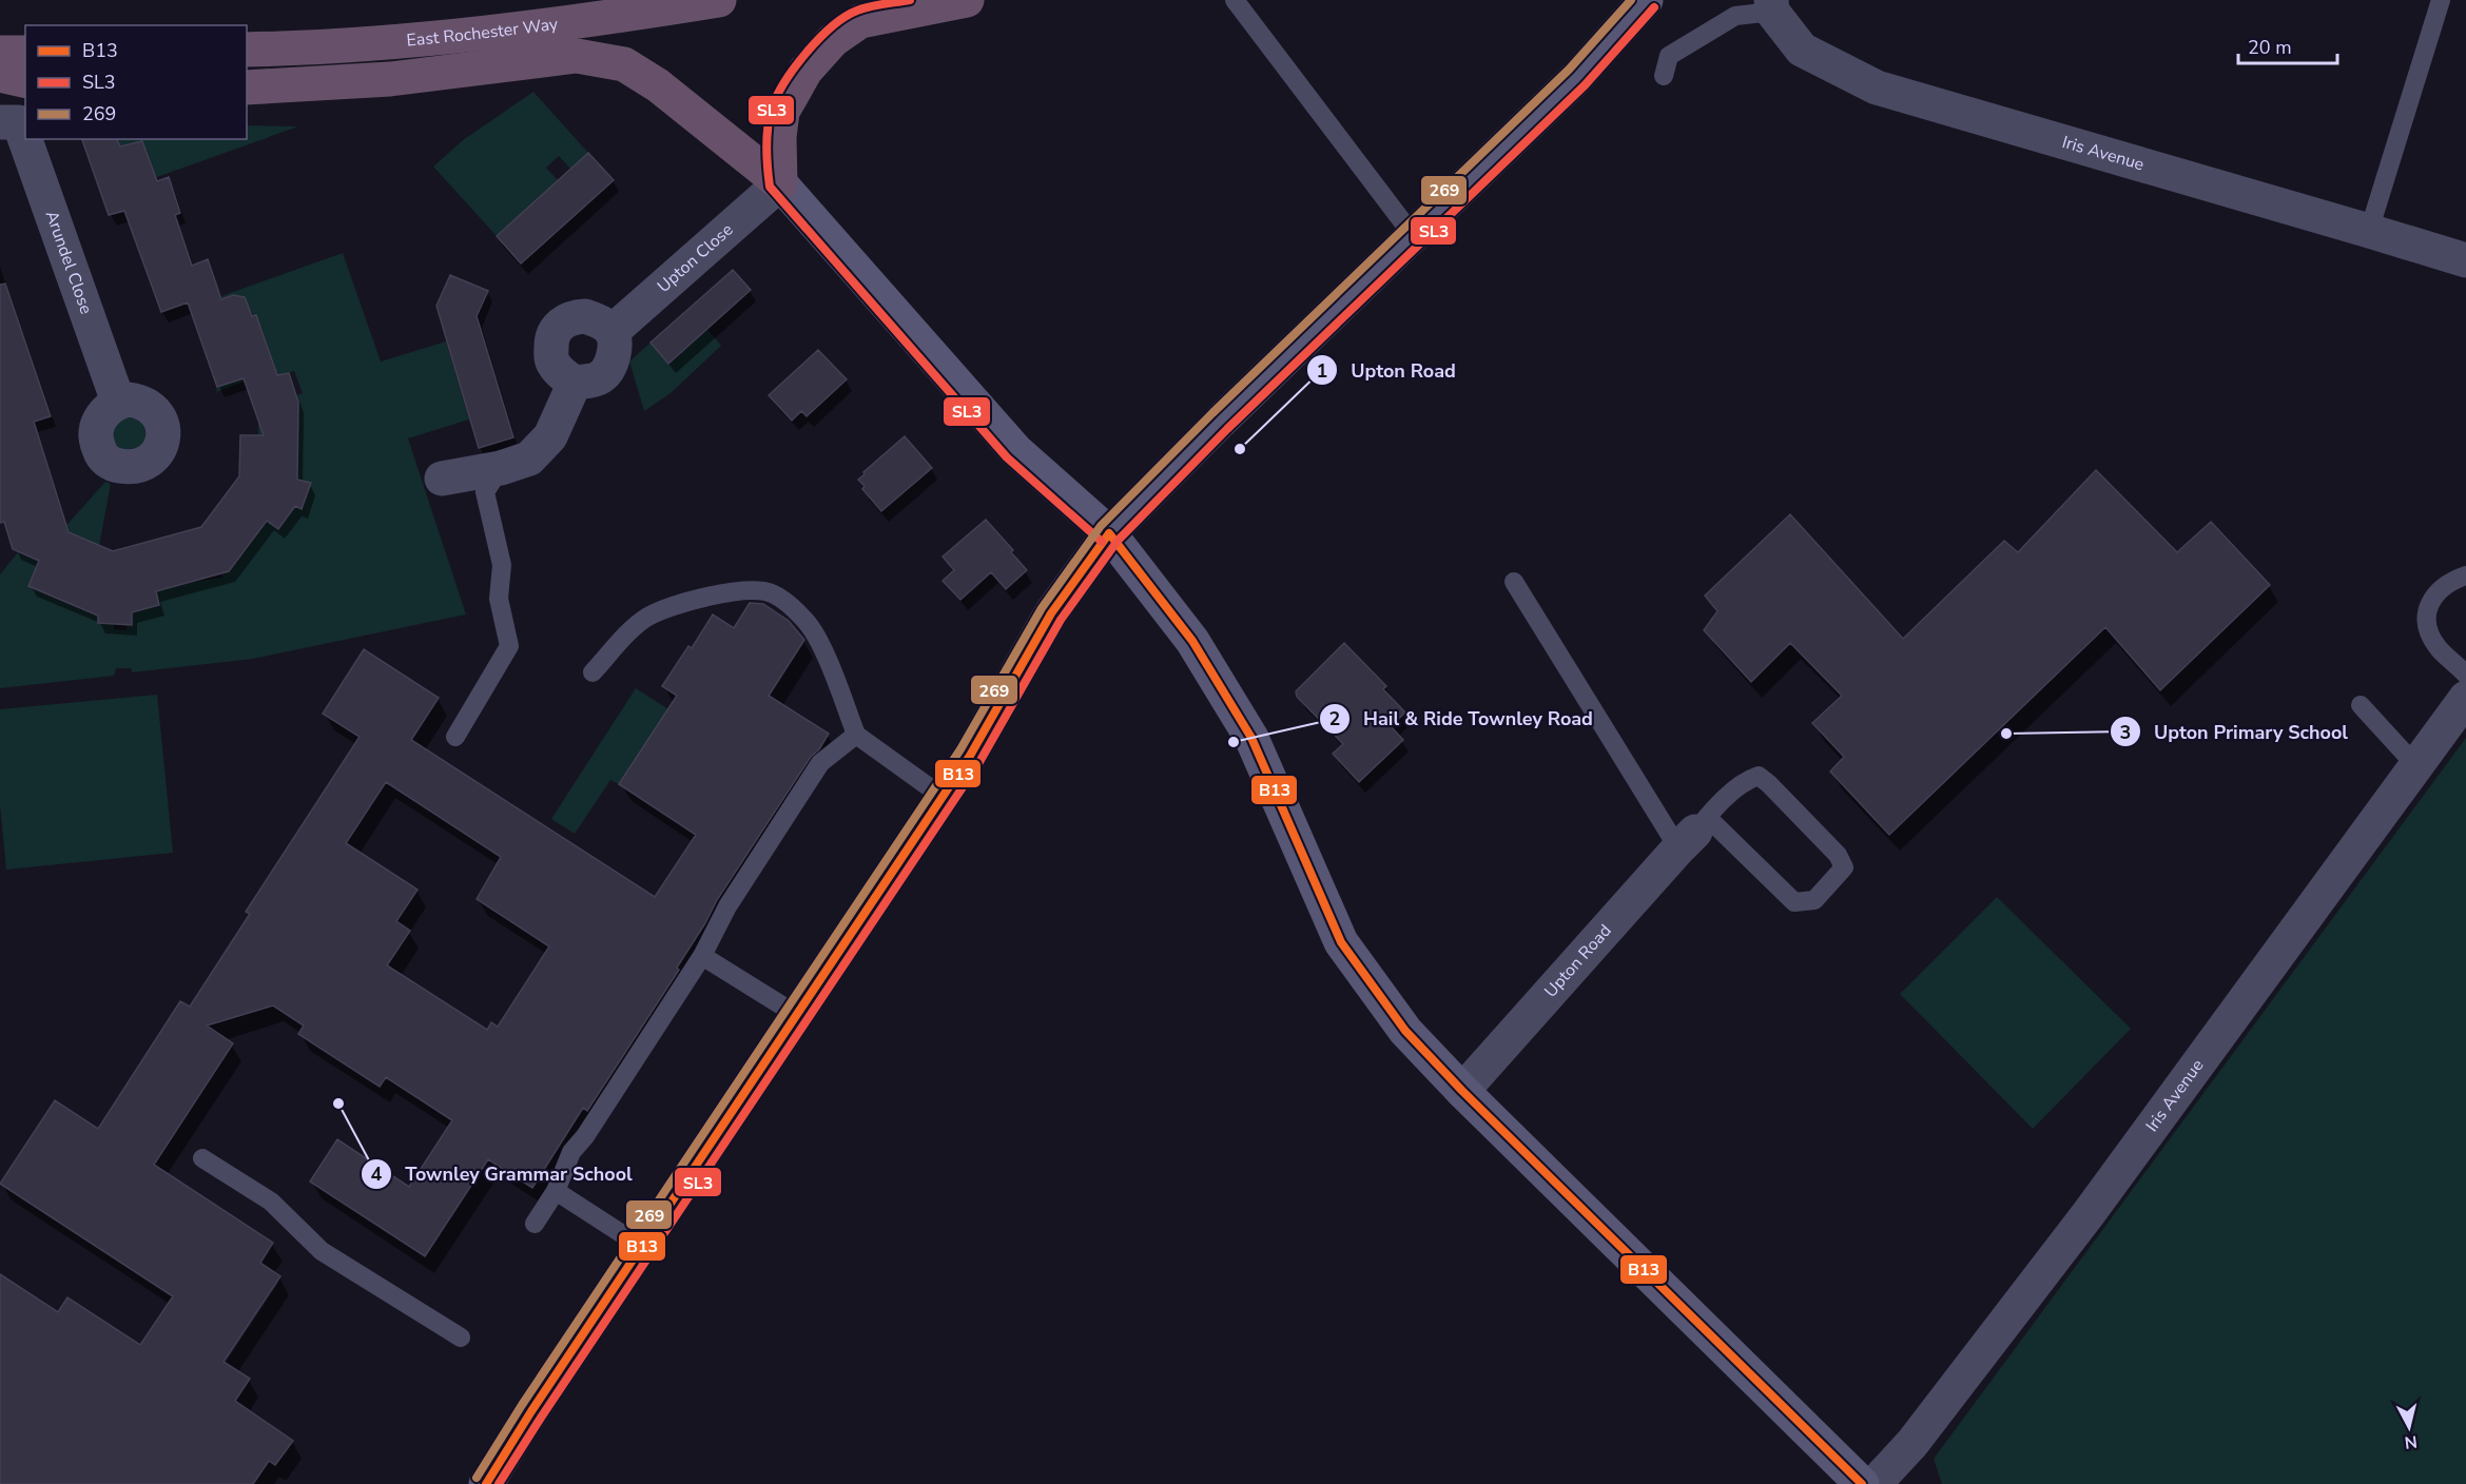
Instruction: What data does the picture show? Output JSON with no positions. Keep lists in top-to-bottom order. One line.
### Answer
{"streets":{"highway":["East Rochester Way"],"street":["Iris Avenue","Upton Close","Arundel Close","Upton Road"]},"places":["Upton Road","Upton Primary School","Hail & Ride Townley Road","Townley Grammar School"],"lines":["transit line SL3","transit line 269","transit line B13"],"legend":["B13","SL3","269"],"scale_bar":"20 m","north":"bottom"}
